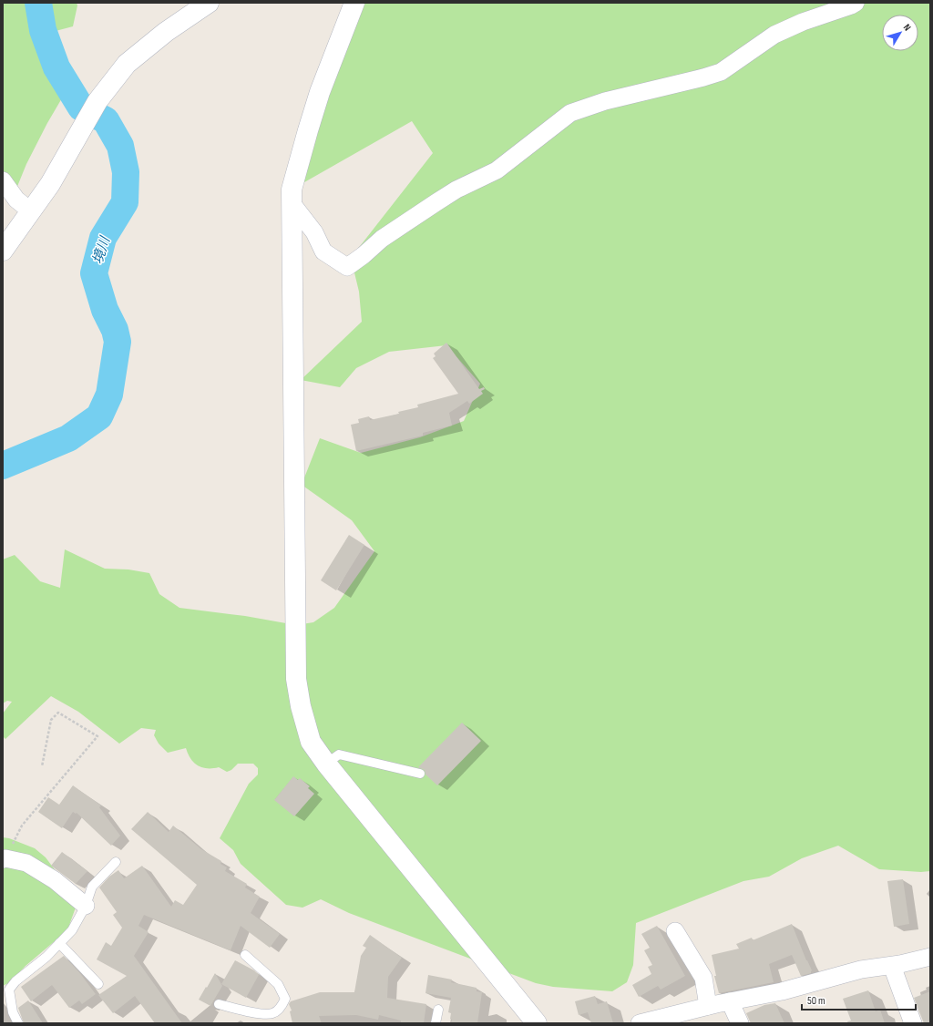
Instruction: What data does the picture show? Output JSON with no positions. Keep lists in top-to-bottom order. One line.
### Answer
{"water":["境川"],"scale_bar":"50 m","north":"top right"}
